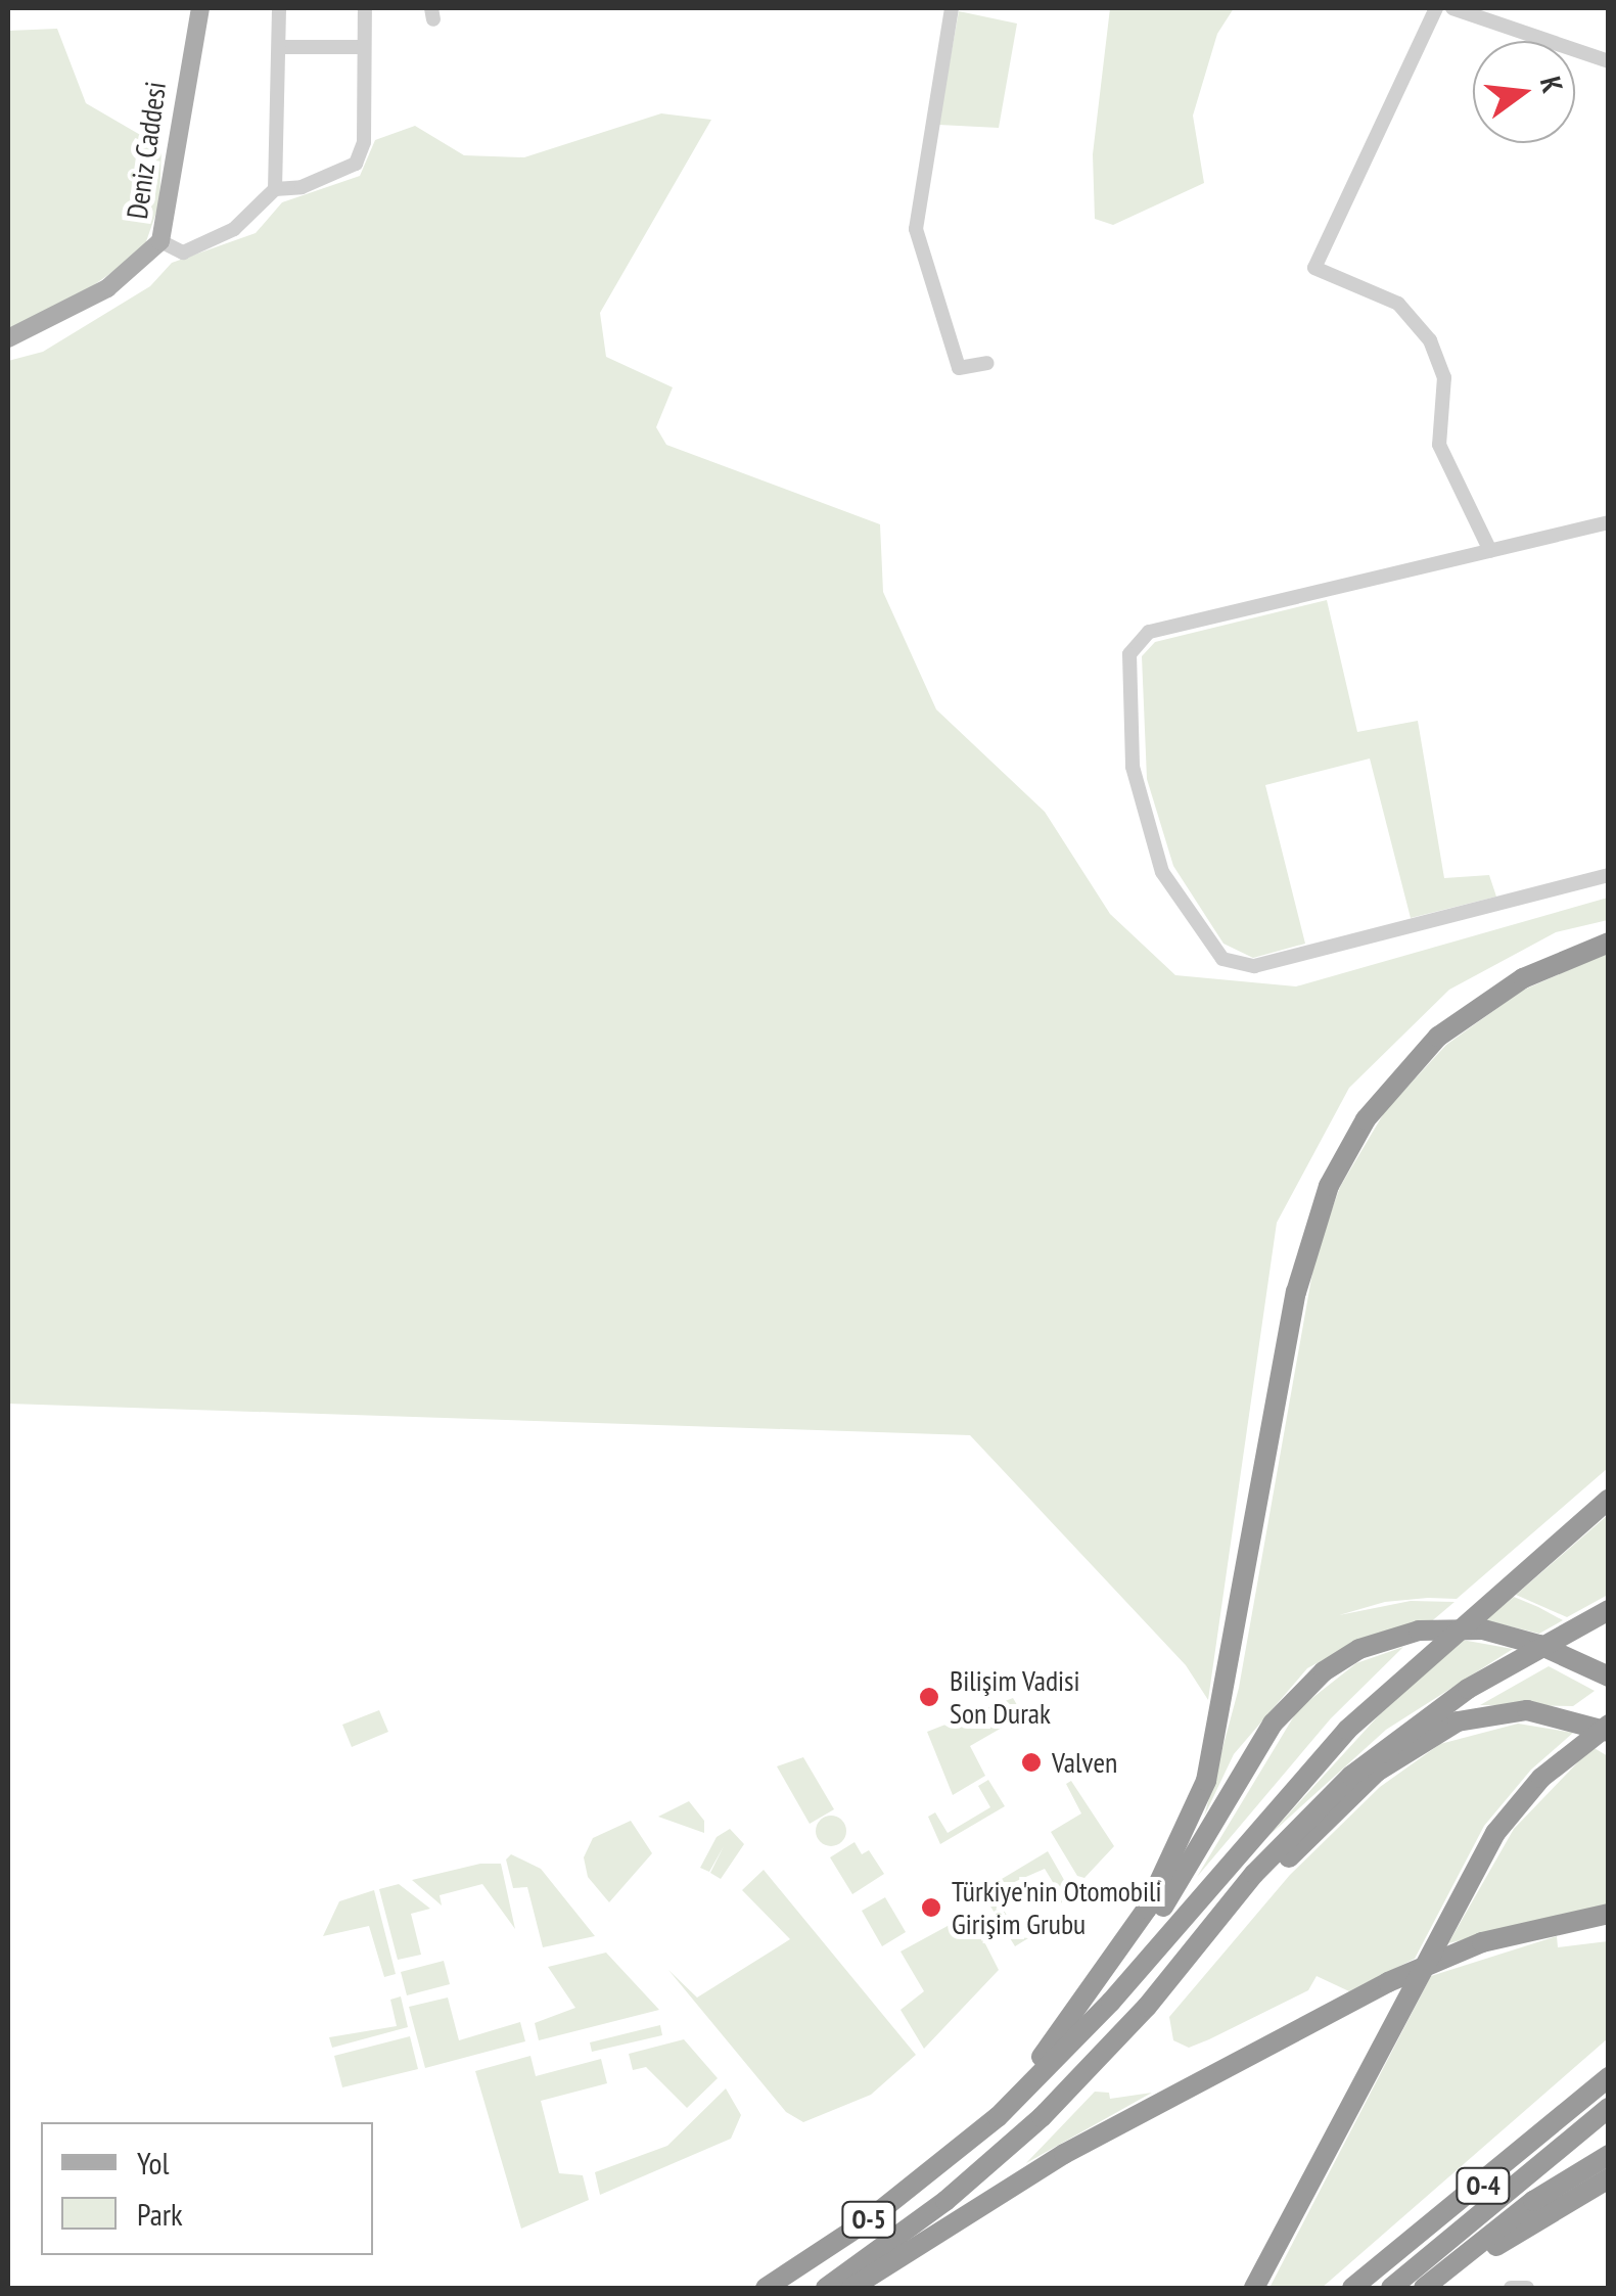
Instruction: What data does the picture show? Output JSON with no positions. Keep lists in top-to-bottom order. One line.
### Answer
{"streets":{"highway":["O-4","O-5"],"main road":["Deniz Caddesi"]},"places":["Bilişim Vadisi Son Durak","Valven","Türkiye'nin Otomobili Girişim Grubu"],"legend":["Yol","Park"],"north":"right"}
